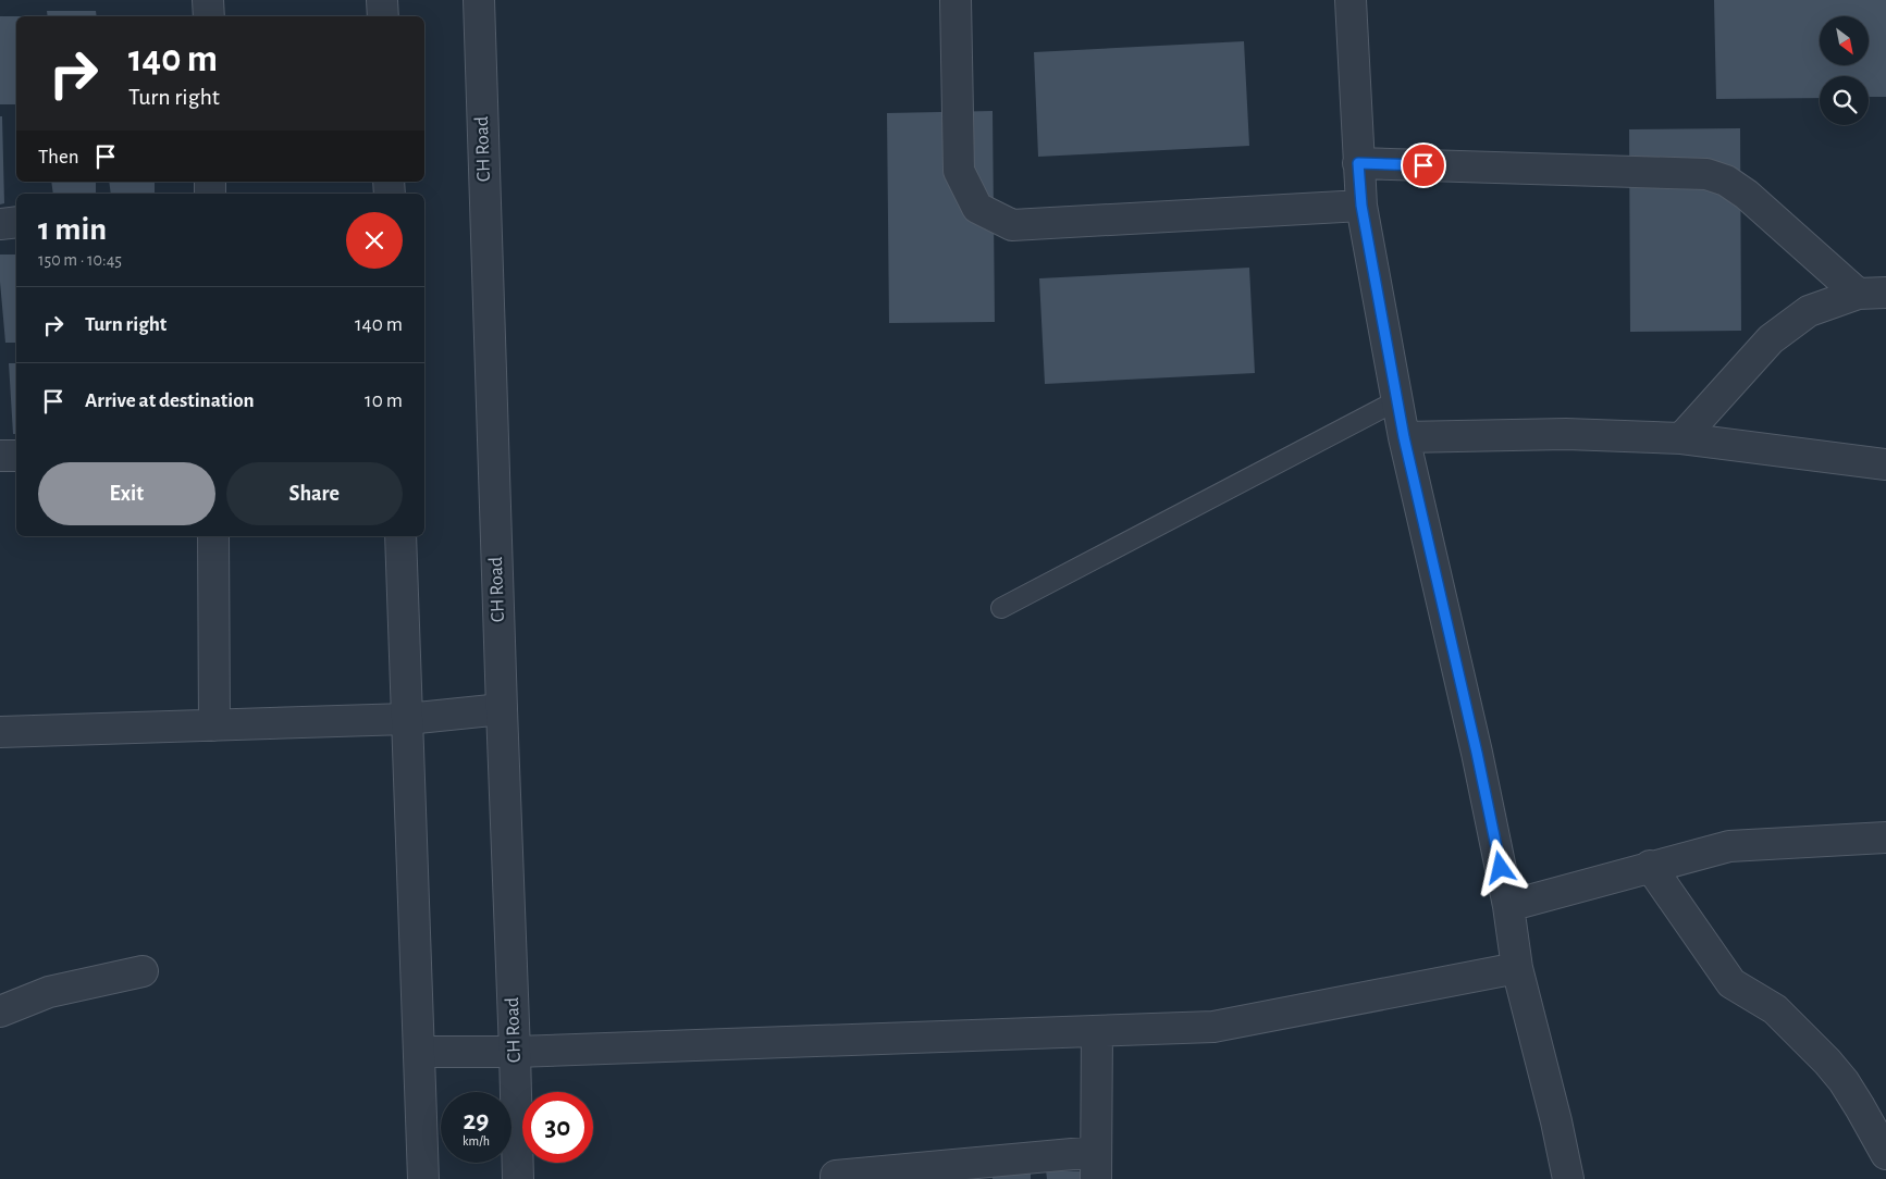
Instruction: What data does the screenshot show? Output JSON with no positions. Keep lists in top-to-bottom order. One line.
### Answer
{"streets":{"street":["CH Road"]},"north":"bottom right","page":{"turn":["140 m","Turn right"],"then":"Then","heading":["1 min","150 m · 10:45"],"list":[{"name":"Turn right","value":"140 m"},{"name":"Arrive at destination","value":"10 m"}],"buttons":["Exit","Share"],"speed":"29 km/h","limit":"30"}}
